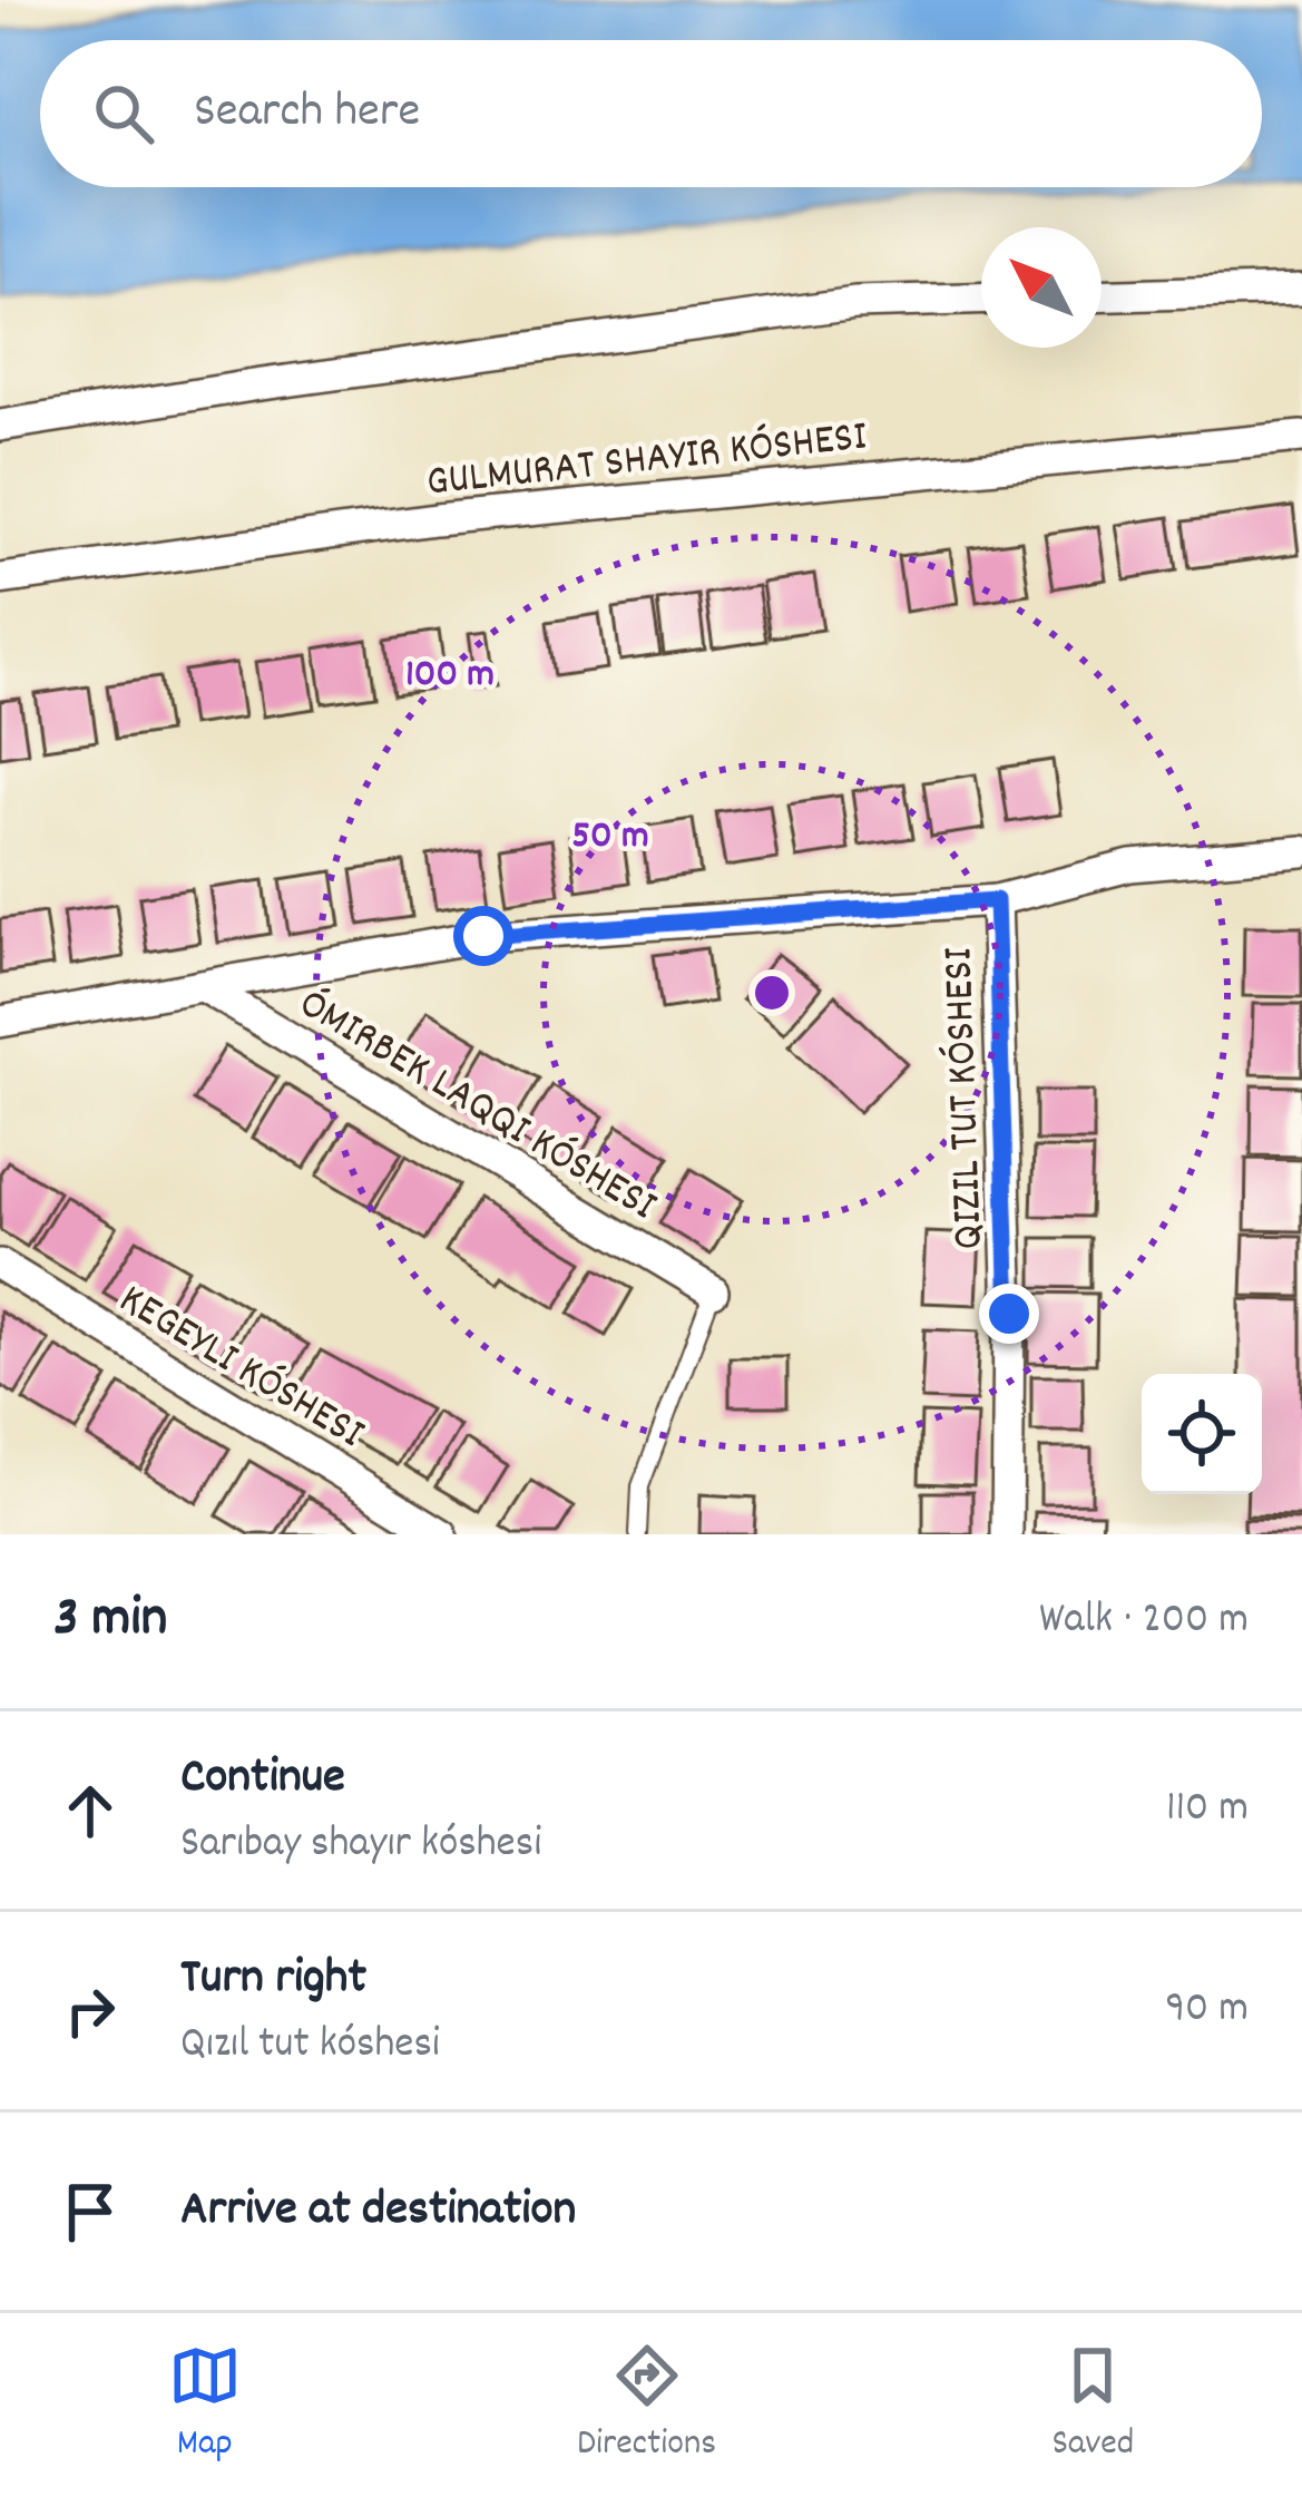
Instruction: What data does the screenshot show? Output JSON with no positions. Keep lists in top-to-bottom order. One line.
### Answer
{"streets":{"street":["KEGEYLI KÓSHESI"]},"north":"top left","page":{"search":"Search here","heading":["3 min","Walk · 200 m"],"list":[["Continue","Sarıbay shayır kóshesi","110 m"],["Turn right","Qızıl tut kóshesi","90 m"],"Arrive at destination"],"nav":["Map","Directions","Saved"]},"rings":["100 m","50 m"]}
